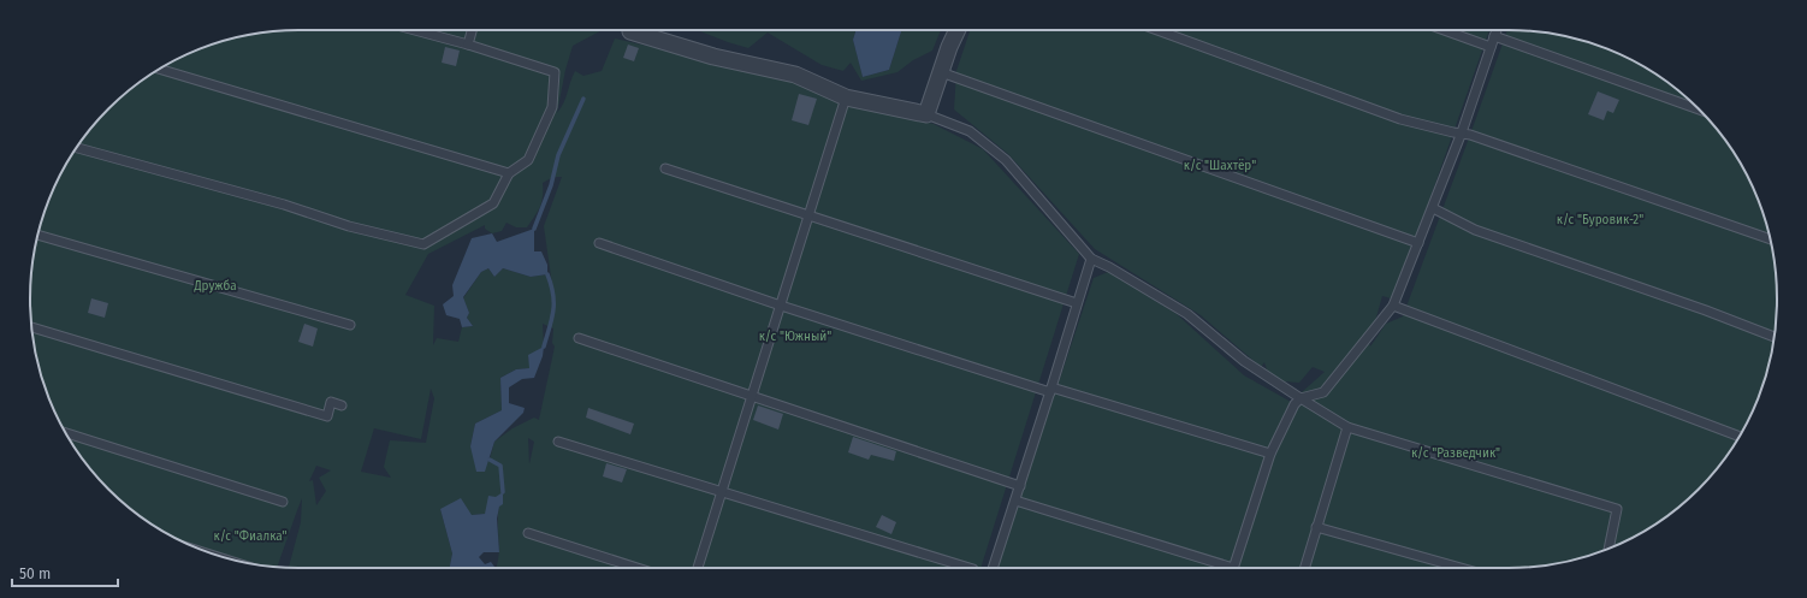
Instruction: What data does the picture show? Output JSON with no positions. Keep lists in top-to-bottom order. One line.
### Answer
{"parks":["к/с \"Шахтёр\"","к/с \"Буровик-2\"","Дружба","к/с \"Южный\"","к/с \"Разведчик\"","к/с \"Фиалка\""],"scale_bar":"50 m"}
